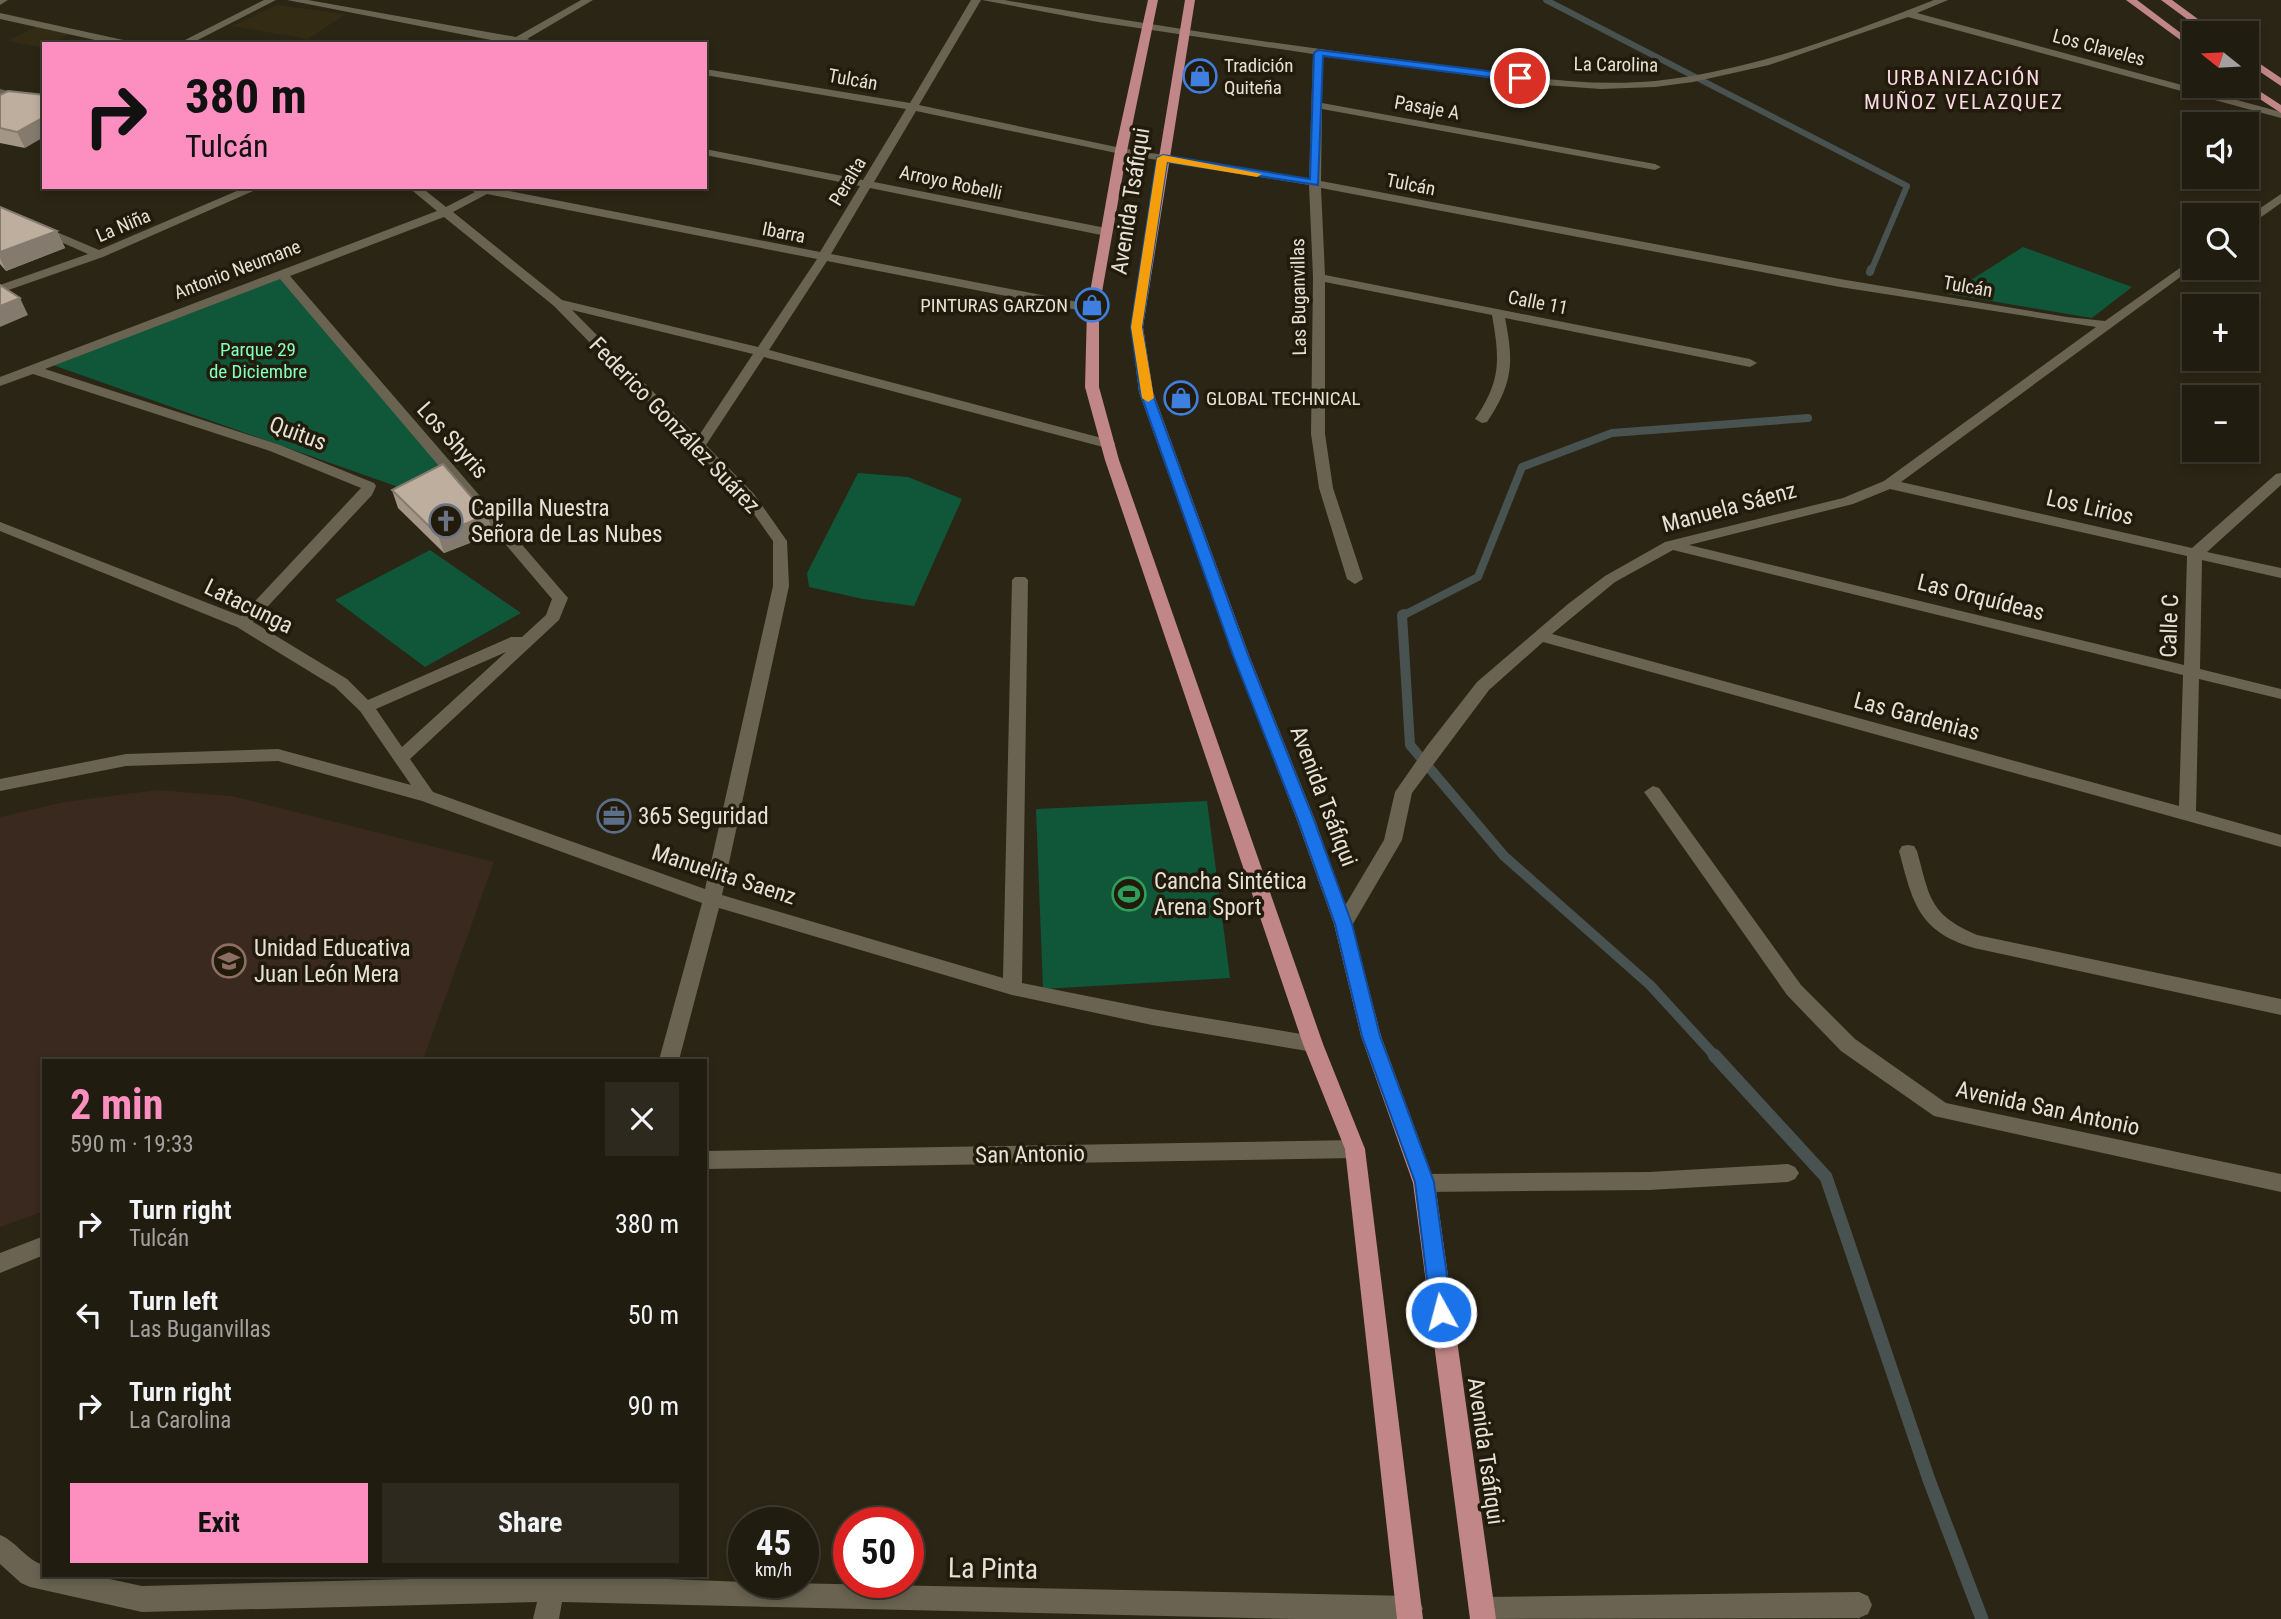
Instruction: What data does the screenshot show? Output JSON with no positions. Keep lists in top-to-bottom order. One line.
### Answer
{"streets":{"main road":["Avenida Tsáfiqui"],"street":["Los Claveles","La Carolina","Tulcán","Pasaje A","Peralta","Arroyo Robelli","La Niña","Ibarra","Antonio Neumane","Las Buganvillas","Calle 11","Federico González Suárez","Quitus","Los Shyris","Manuela Sáenz","Los Lirios","Las Orquídeas","Latacunga","Calle C","Las Gardenias","Manuelita Saenz","Avenida San Antonio","San Antonio","La Pinta"]},"crossings":[["Los Claveles","La Carolina"],["La Carolina","Avenida Tsáfiqui"],["La Carolina","Las Buganvillas"],["Tulcán","Peralta"],["Tulcán","Avenida Tsáfiqui"],["Tulcán","Las Buganvillas"],["Tulcán","Manuela Sáenz"],["Pasaje A","Las Buganvillas"],["Peralta","Arroyo Robelli"],["Peralta","Ibarra"],["Peralta","Federico González Suárez"],["Arroyo Robelli","Avenida Tsáfiqui"],["Avenida Tsáfiqui","Ibarra"],["Avenida Tsáfiqui","Manuela Sáenz"],["Avenida Tsáfiqui","Manuelita Saenz"],["Avenida Tsáfiqui","San Antonio"],["Avenida Tsáfiqui","La Pinta"],["Ibarra","Antonio Neumane"],["Antonio Neumane","Federico González Suárez"],["Antonio Neumane","Quitus"],["Antonio Neumane","Los Shyris"],["Las Buganvillas","Calle 11"],["Federico González Suárez","Manuelita Saenz"],["Quitus","Latacunga"],["Los Shyris","Latacunga"],["Manuela Sáenz","Los Lirios"],["Manuela Sáenz","Las Orquídeas"],["Manuela Sáenz","Las Gardenias"],["Los Lirios","Calle C"],["Las Orquídeas","Calle C"],["Latacunga","Manuelita Saenz"],["Calle C","Las Gardenias"]],"districts":["URBANIZACIÓN MUÑOZ VELAZQUEZ"],"parks":["Parque 29 de Diciembre"],"places":{"shop":["Tradición Quiteña","PINTURAS GARZON","GLOBAL TECHNICAL"],"church":["Capilla Nuestra Señora de Las Nubes"],"office":["365 Seguridad"],"sports":["Cancha Sintética Arena Sport"],"school or university":["Unidad Educativa Juan León Mera"]},"north":"left","page":{"map_buttons":["+","−"],"turn":["380 m","Tulcán"],"heading":["2 min","590 m · 19:33"],"list":[{"name":"Turn right","note":"Tulcán","value":"380 m"},{"name":"Turn left","note":"Las Buganvillas","value":"50 m"},{"name":"Turn right","note":"La Carolina","value":"90 m"}],"buttons":["Exit","Share"],"speed":"45 km/h","limit":"50"}}
